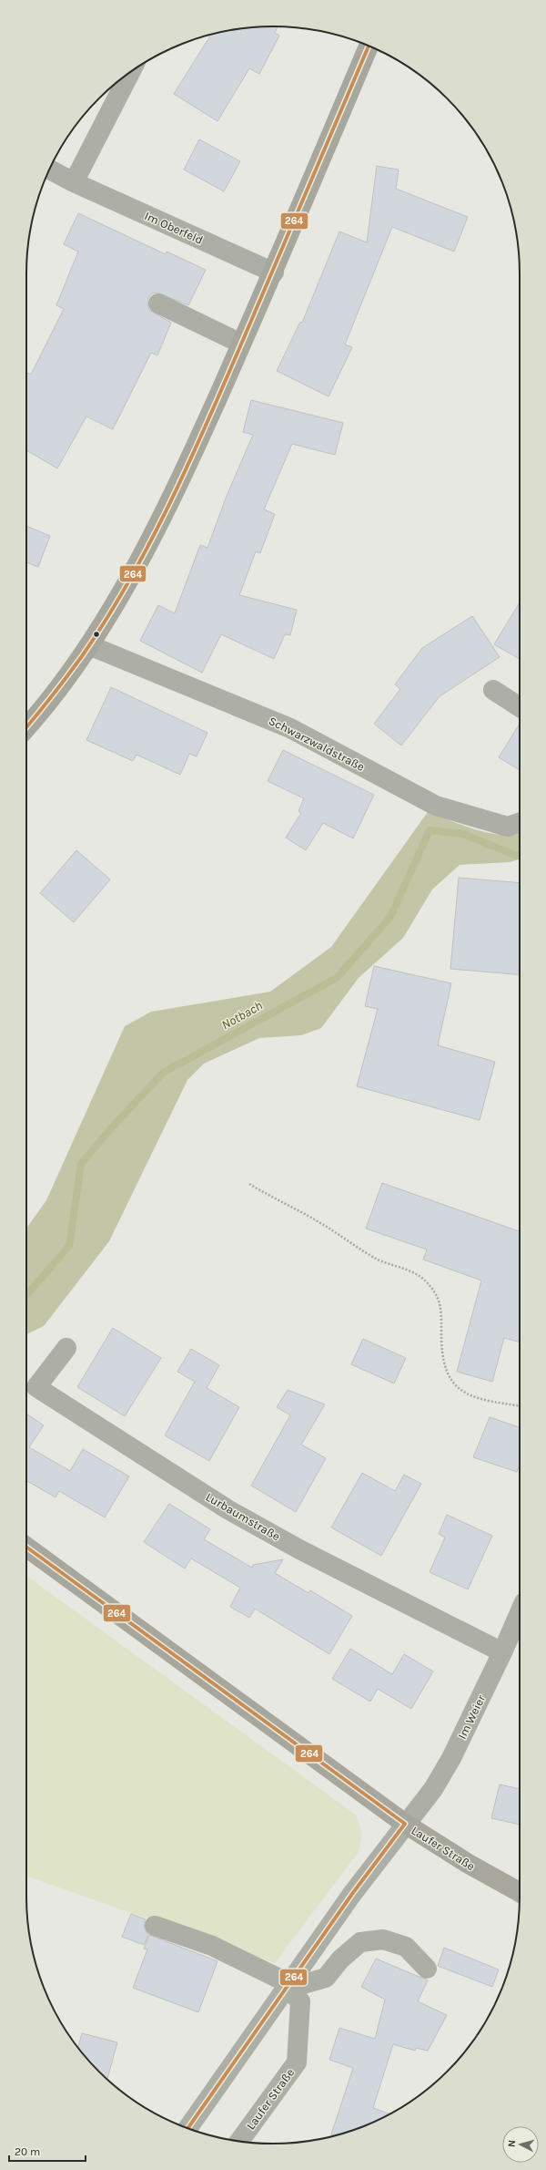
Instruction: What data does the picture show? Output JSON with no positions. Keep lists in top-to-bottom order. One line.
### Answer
{"streets":{"main road":["Laufer Straße"],"street":["Im Oberfeld","Schwarzwaldstraße","Lurbaumstraße","Im Weier"]},"crossings":[["Lurbaumstraße","Im Weier"],["Im Weier","Laufer Straße"]],"water":["Notbach"],"lines":["transit line 264"],"scale_bar":"20 m","north":"left"}
